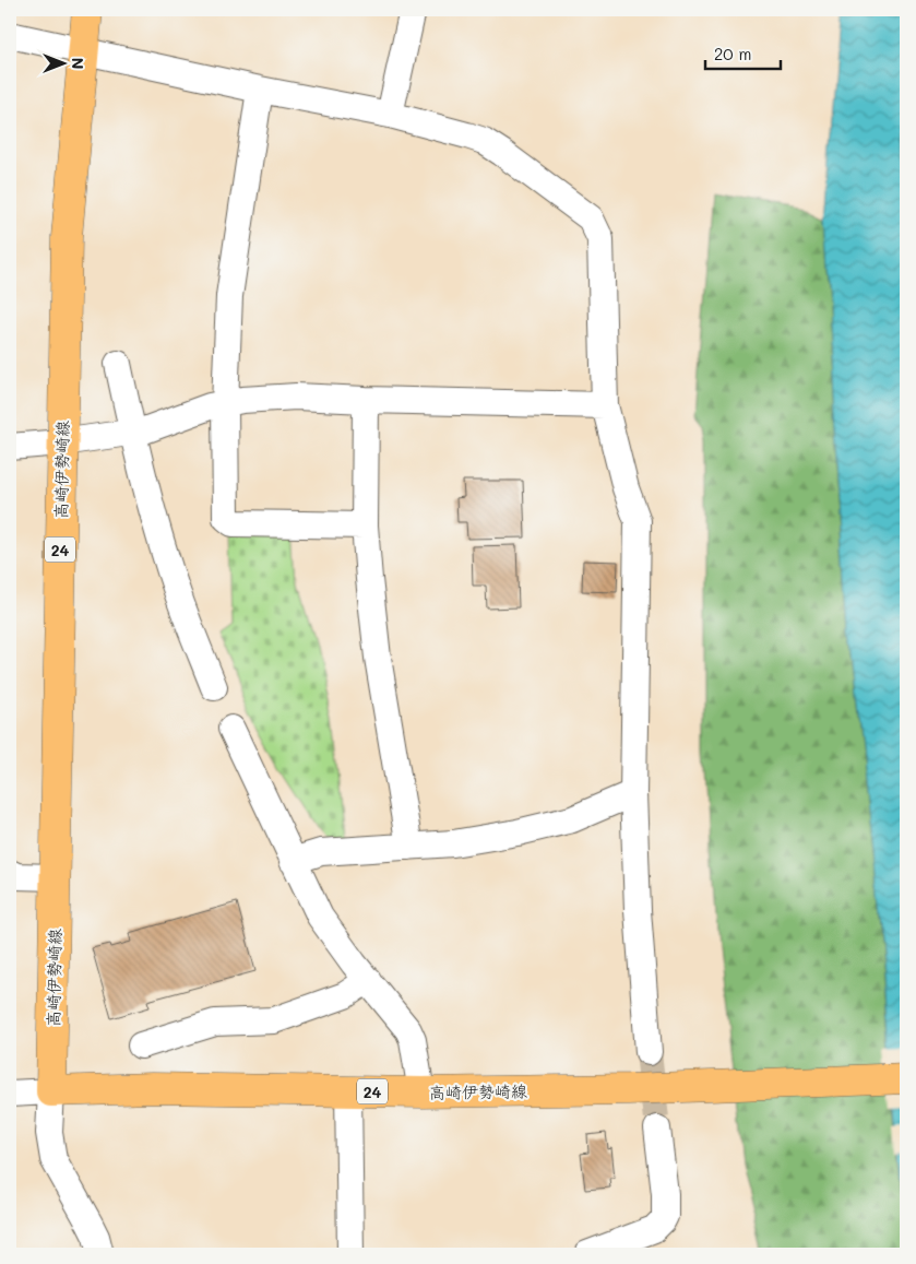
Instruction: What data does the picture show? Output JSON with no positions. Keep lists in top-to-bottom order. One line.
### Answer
{"streets":{"main road":["高崎伊勢崎線","24"]},"scale_bar":"20 m","north":"right"}
